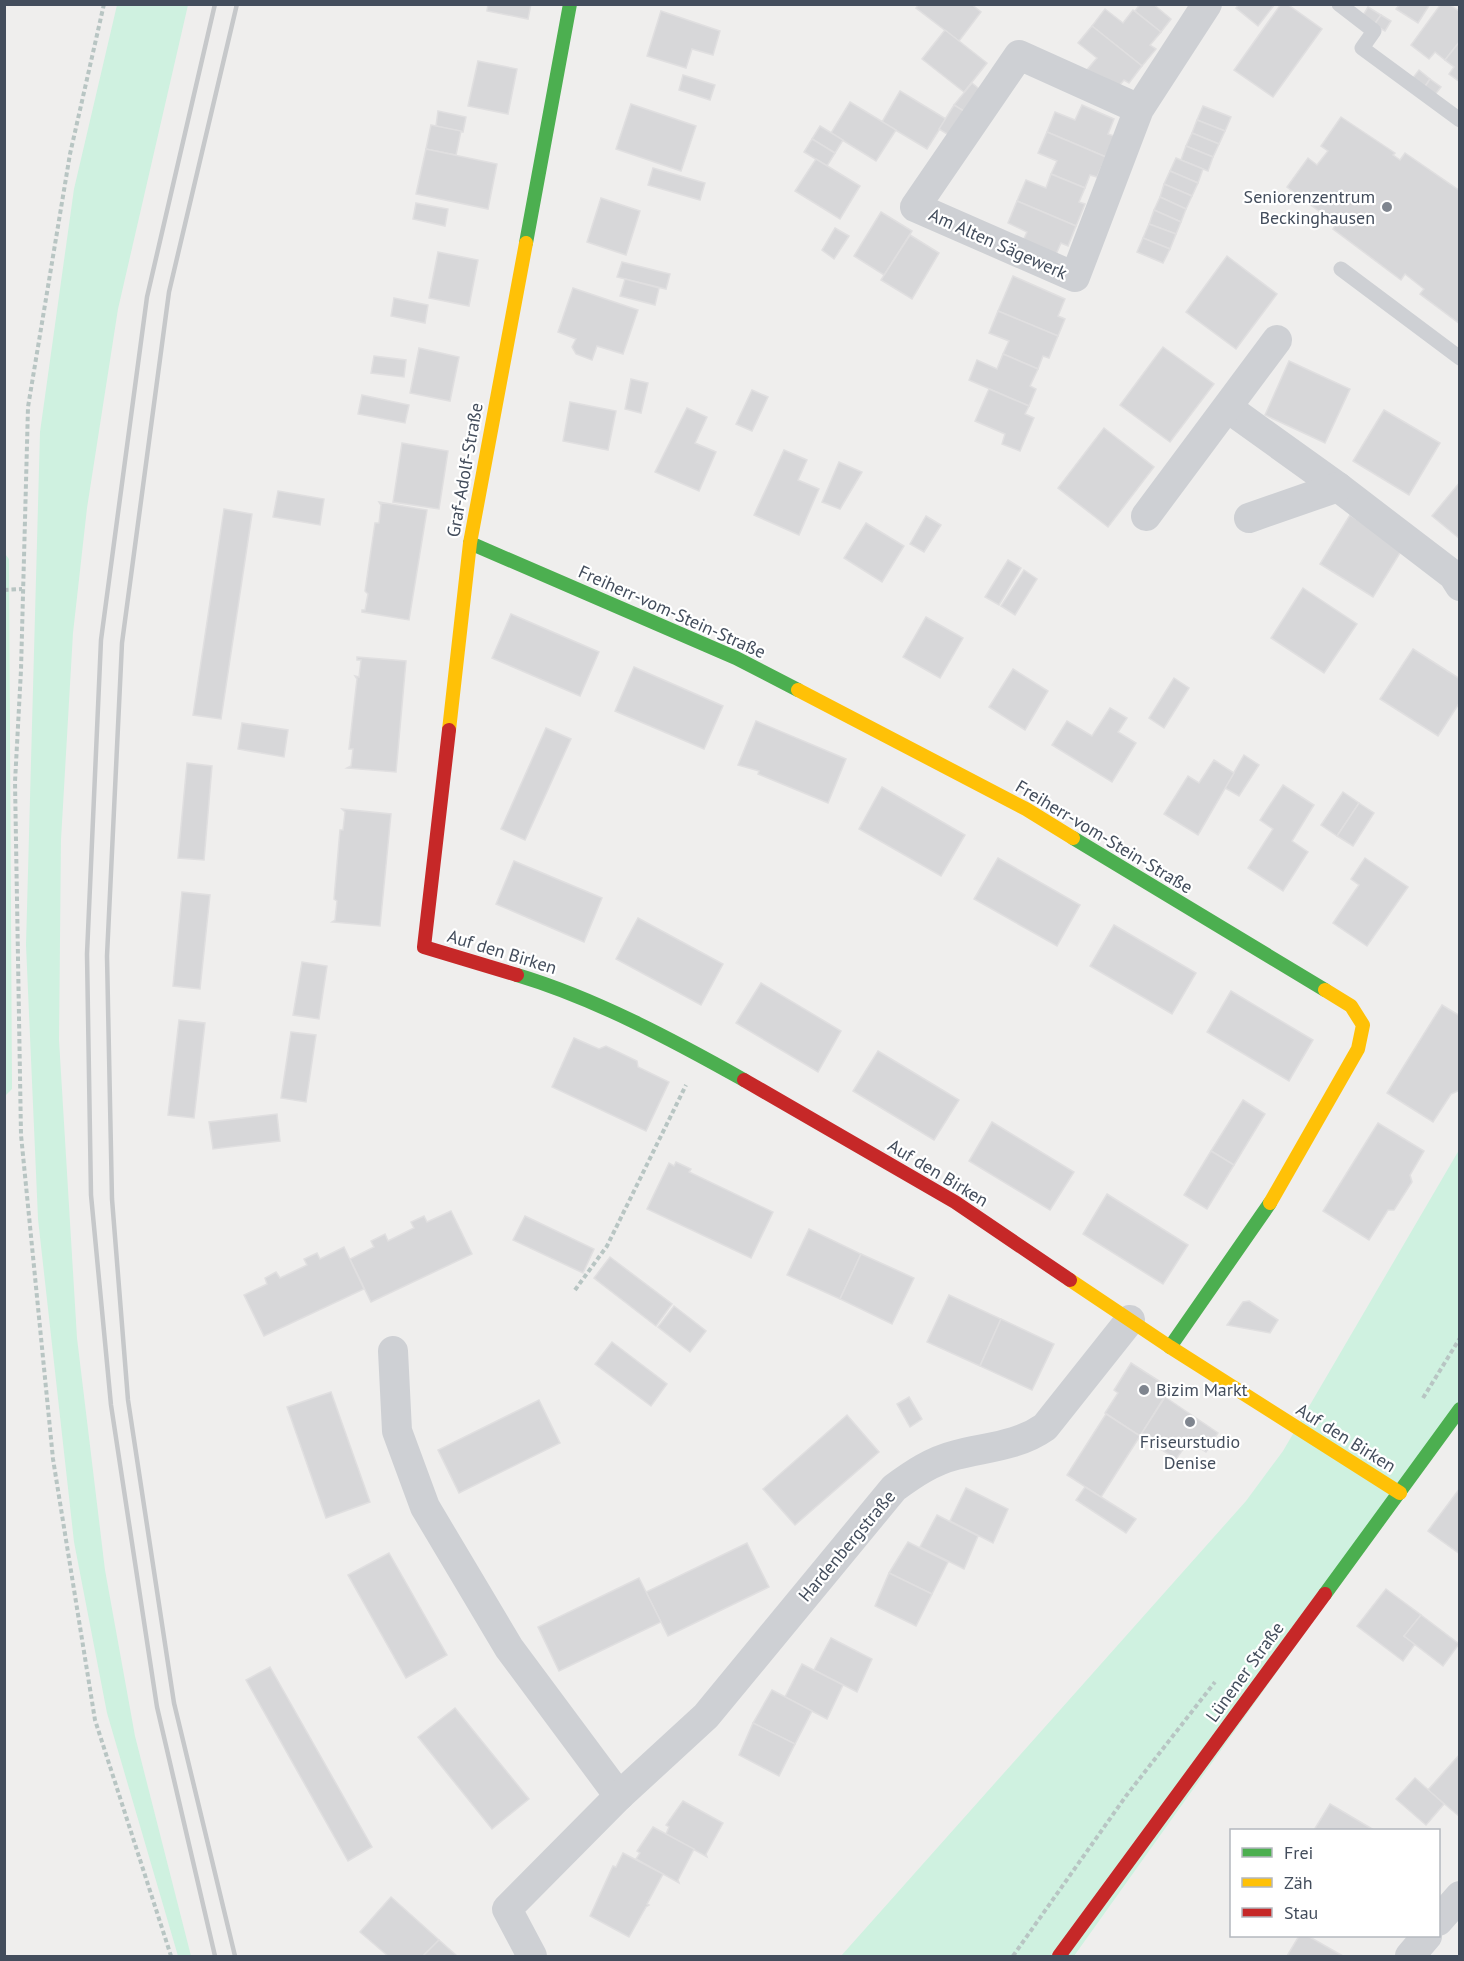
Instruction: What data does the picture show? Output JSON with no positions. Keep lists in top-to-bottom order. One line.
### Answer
{"streets":{"street":["Am Alten Sägewerk","Graf-Adolf-Straße","Freiherr-vom-Stein-Straße","Auf den Birken","Hardenbergstraße","Lünener Straße"]},"crossings":[["Graf-Adolf-Straße","Freiherr-vom-Stein-Straße"],["Graf-Adolf-Straße","Auf den Birken"],["Freiherr-vom-Stein-Straße","Auf den Birken"],["Auf den Birken","Hardenbergstraße"],["Auf den Birken","Lünener Straße"]],"places":["Seniorenzentrum Beckinghausen","Bizim Markt","Friseurstudio Denise"],"legend":["Frei","Zäh","Stau"]}
